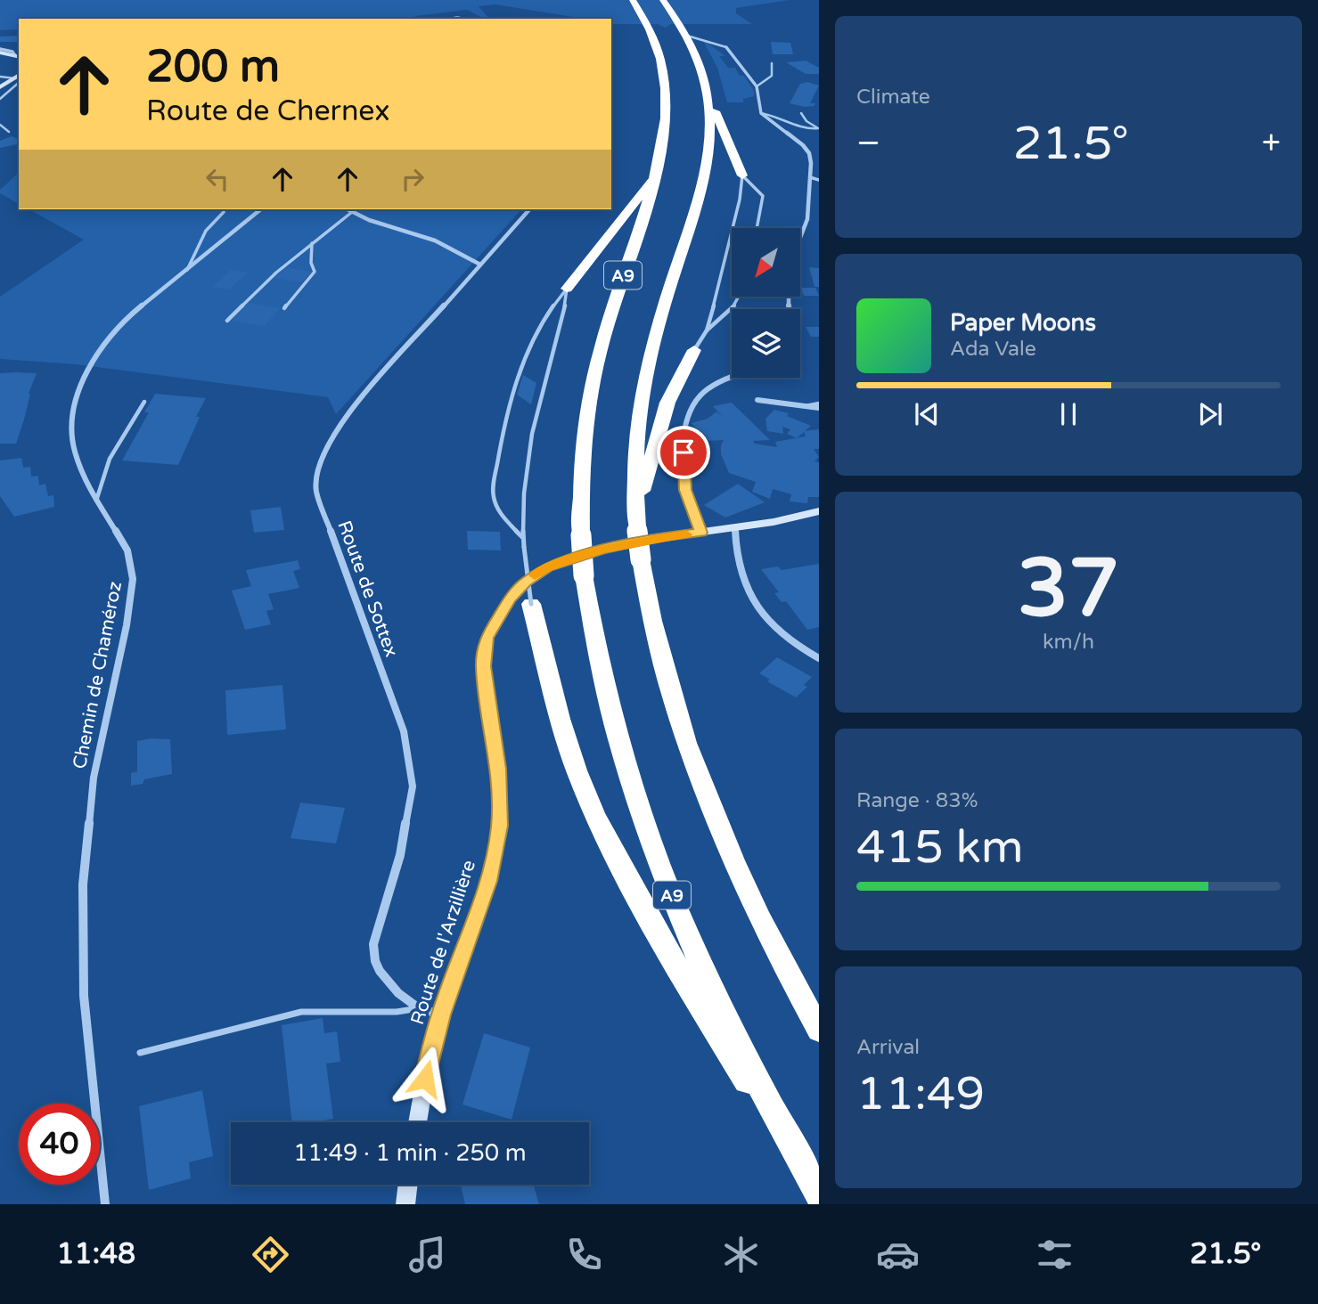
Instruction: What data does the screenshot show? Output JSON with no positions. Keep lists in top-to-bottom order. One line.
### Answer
{"streets":{"highway":["A9"],"street":["Route de Sottex","Chemin de Chaméroz","Route de l'Arzillière"]},"crossings":[["Route de Sottex","Route de l'Arzillière"]],"north":"bottom left","page":{"tile":["Climate",["37","km/h"],["Range · 83%","415 km"],["Arrival","11:49"]],"turn":["200 m","Route de Chernex"],"heat":["−","21.5°","+"],"song":["Paper Moons","Ada Vale"],"limit":"40","trip":"11:49 · 1 min · 250 m","tabs":["11:48","21.5°"]}}
